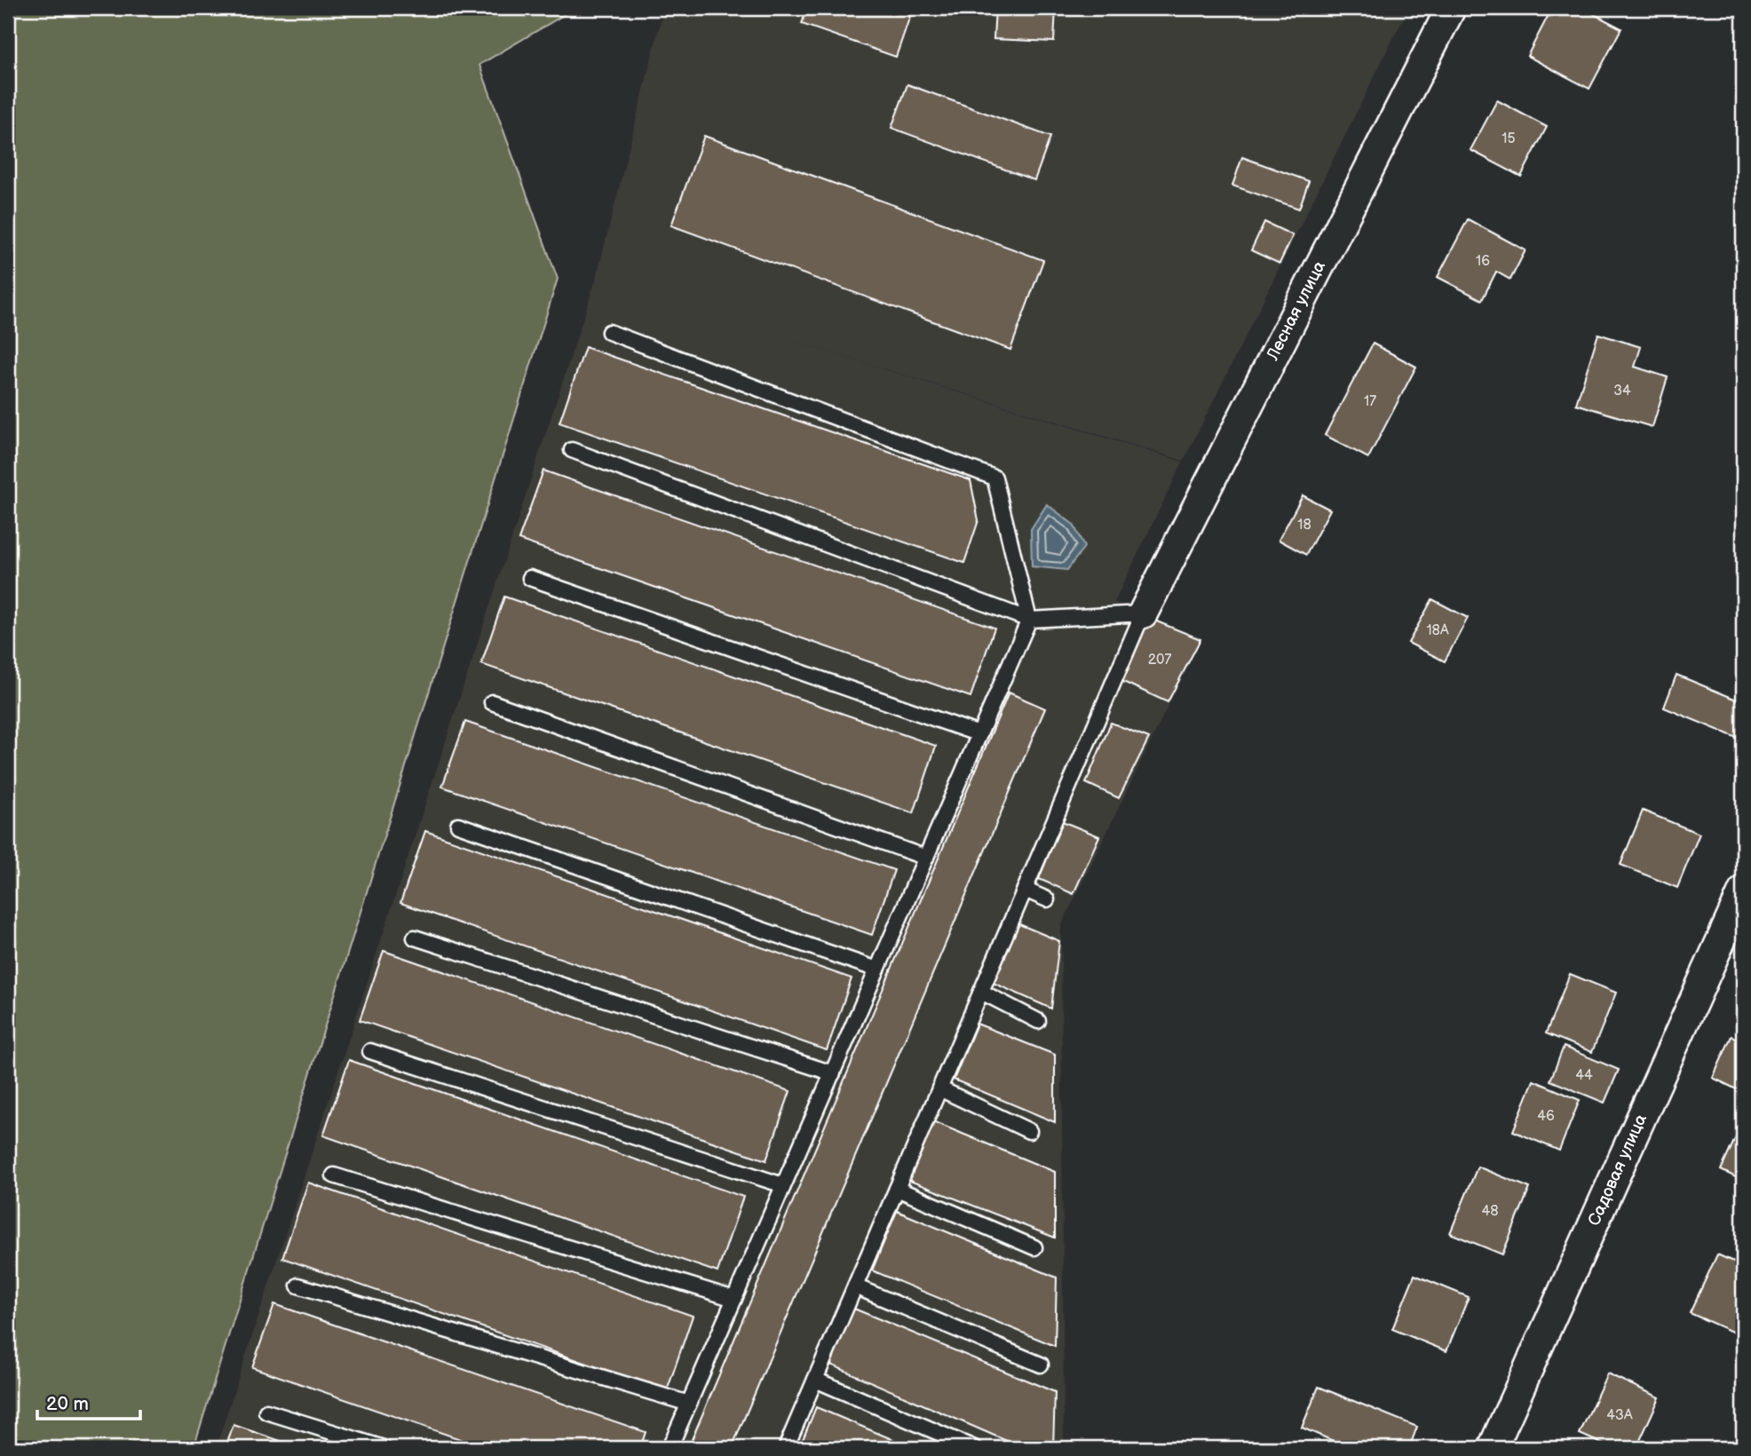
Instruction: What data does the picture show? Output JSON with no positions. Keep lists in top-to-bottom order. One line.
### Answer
{"streets":{"street":["Лесная улица","Садовая улица"]},"house_numbers":["15","16","34","17","18","18А","207","44","46","48","43А"],"scale_bar":"20 m"}
